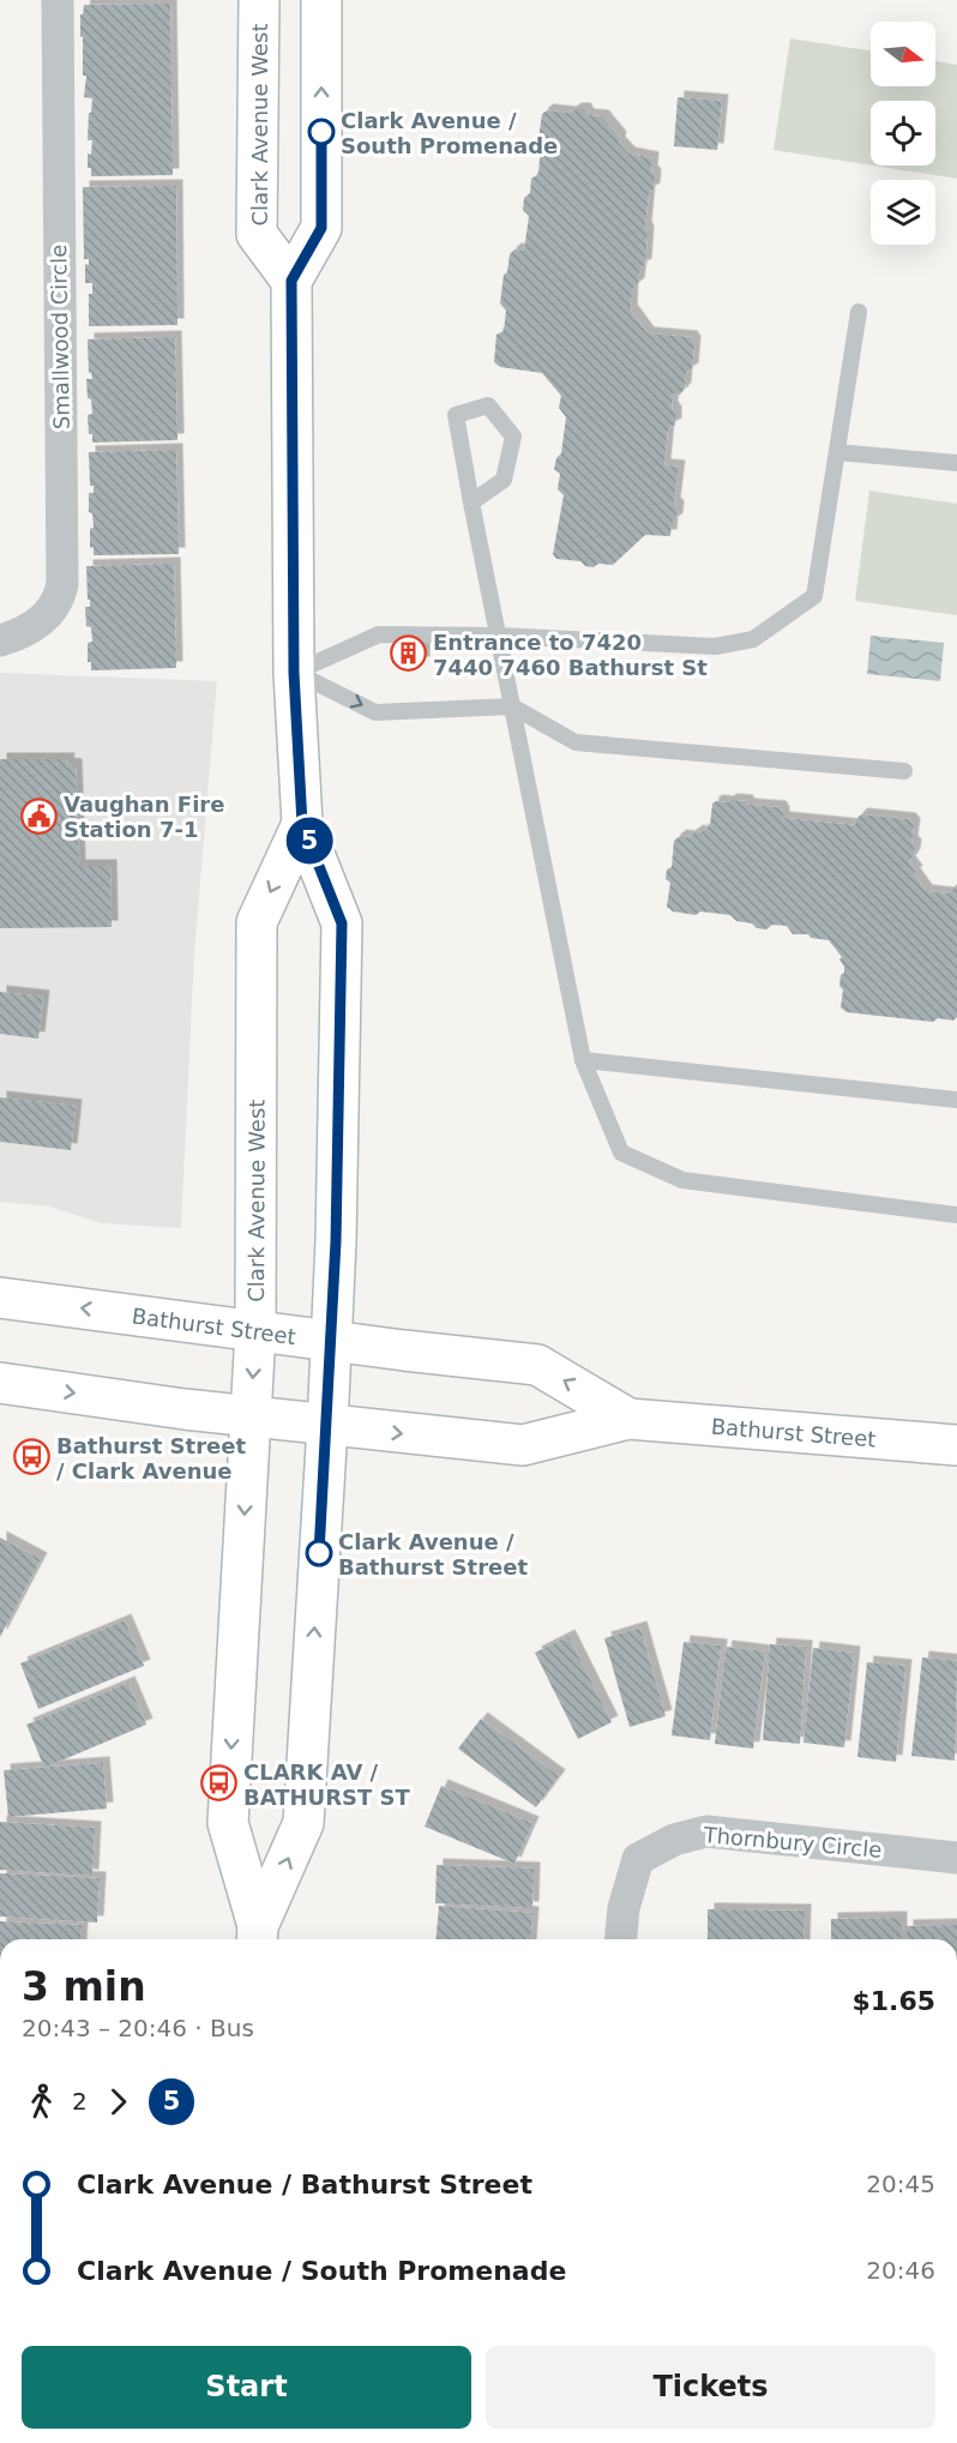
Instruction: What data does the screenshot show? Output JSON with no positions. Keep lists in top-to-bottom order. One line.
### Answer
{"streets":{"street":["Clark Avenue West","Smallwood Circle","Bathurst Street","Thornbury Circle"]},"crossings":[["Clark Avenue West","Bathurst Street"]],"places":{"other":["Clark Avenue / South Promenade","Clark Avenue / Bathurst Street"],"building":["Entrance to 7420 7440 7460 Bathurst St"],"public building":["Vaughan Fire Station 7-1"],"bus stop":["Bathurst Street / Clark Avenue","CLARK AV / BATHURST ST"]},"lines":["bus line 5"],"north":"right","page":{"on_map":"5","heading":["3 min","20:43 – 20:46 · Bus","$1.65"],"legs":["2","5"],"list":[{"name":"Clark Avenue / Bathurst Street","value":"20:45"},{"name":"Clark Avenue / South Promenade","value":"20:46"}],"buttons":["Start","Tickets"]}}
